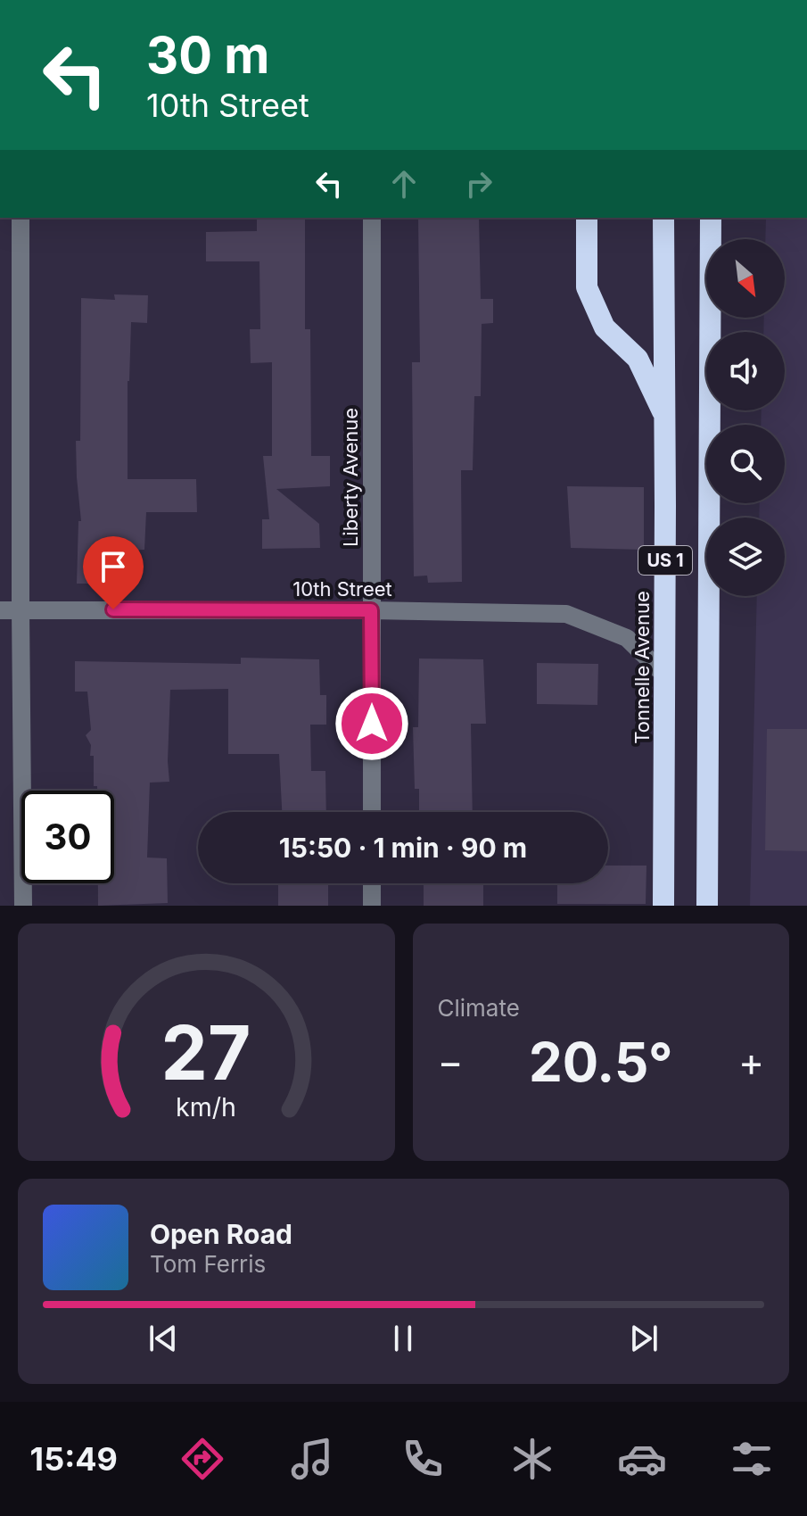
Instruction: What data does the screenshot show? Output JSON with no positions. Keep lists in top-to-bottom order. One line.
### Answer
{"streets":{"highway":["US 1","Tonnelle Avenue"],"street":["Liberty Avenue","10th Street"]},"crossings":[["Liberty Avenue","10th Street"],["10th Street","Tonnelle Avenue"]],"north":"bottom right","page":{"turn":["30 m","10th Street"],"limit":"30","trip":"15:50 · 1 min · 90 m","tile":"Climate","heat":["−","20.5°","+"],"song":["Open Road","Tom Ferris"],"tabs":"15:49","gauge":["27","km/h"]}}
